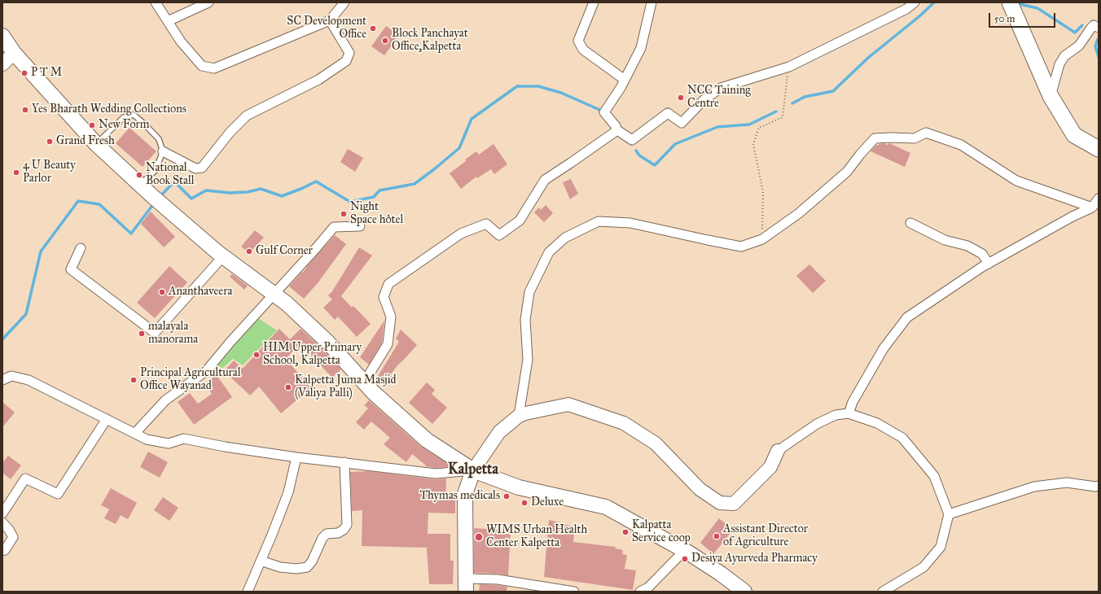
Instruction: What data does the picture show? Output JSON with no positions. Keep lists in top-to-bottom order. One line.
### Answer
{"districts":["Kalpetta"],"places":["SC Development Office","Block Panchayat Office,Kalpetta","P T M","NCC Taining Centre","Yes Bharath Wedding Collections","New Form","Grand Fresh","4 U Beauty Parlor","National Book Stall","Night Space hôtel","Gulf Corner","Ananthaveera","malayala manorama","HIM Upper Primary School, Kalpetta","Principal Agricultural Office Wayanad","Kalpetta Juma Masjid (Valiya Palli)","Thymas medicals","Deluxe","Kalpatta Service coop","Assistant Director of Agriculture","WIMS Urban Health Center Kalpetta","Desiya Ayurveda Pharmacy"],"scale_bar":"50 m"}
